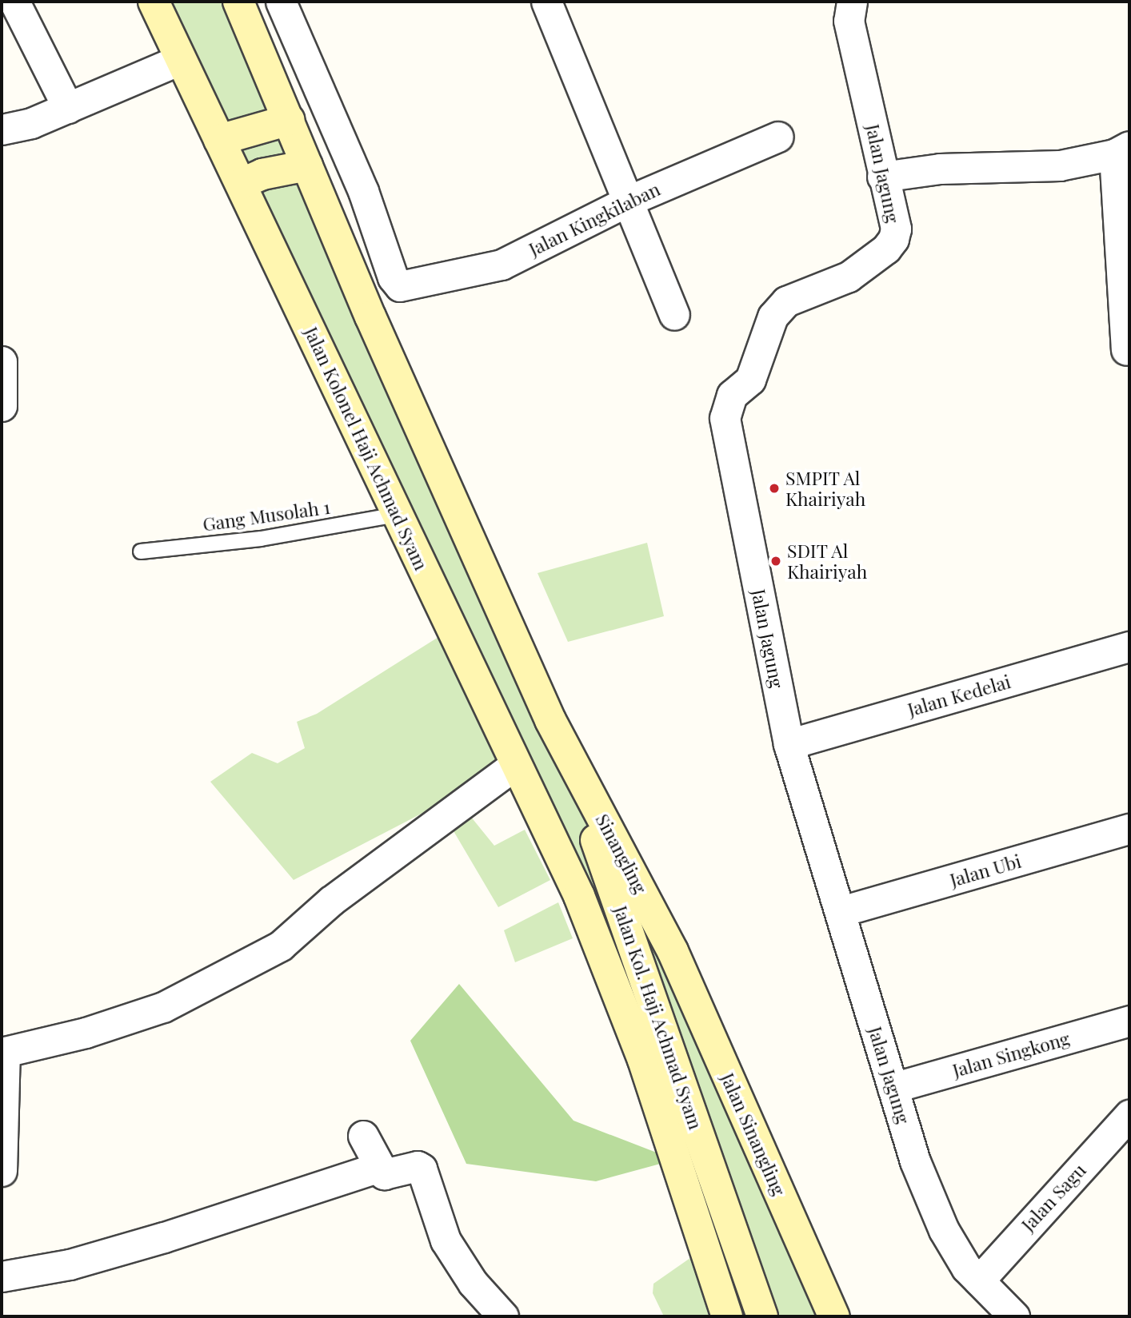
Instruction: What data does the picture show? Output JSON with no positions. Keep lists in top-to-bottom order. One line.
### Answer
{"streets":{"main road":["Jalan Kolonel Haji Achmad Syam","Sinangling","Jalan Kol. Haji Achmad Syam","Jalan Sinangling"],"street":["Jalan Jagung","Jalan Kingkilaban","Jalan Kedelai","Jalan Ubi","Jalan Singkong","Jalan Sagu"],"lane":["Gang Musolah 1"]},"crossings":[["Jalan Jagung","Jalan Kedelai"],["Jalan Jagung","Jalan Ubi"],["Jalan Jagung","Jalan Singkong"],["Jalan Jagung","Jalan Sagu"],["Jalan Kolonel Haji Achmad Syam","Gang Musolah 1"],["Jalan Kolonel Haji Achmad Syam","Jalan Kol. Haji Achmad Syam"],["Sinangling","Jalan Kol. Haji Achmad Syam"],["Sinangling","Jalan Sinangling"]],"places":["SMPIT Al Khairiyah","SDIT Al Khairiyah"]}
